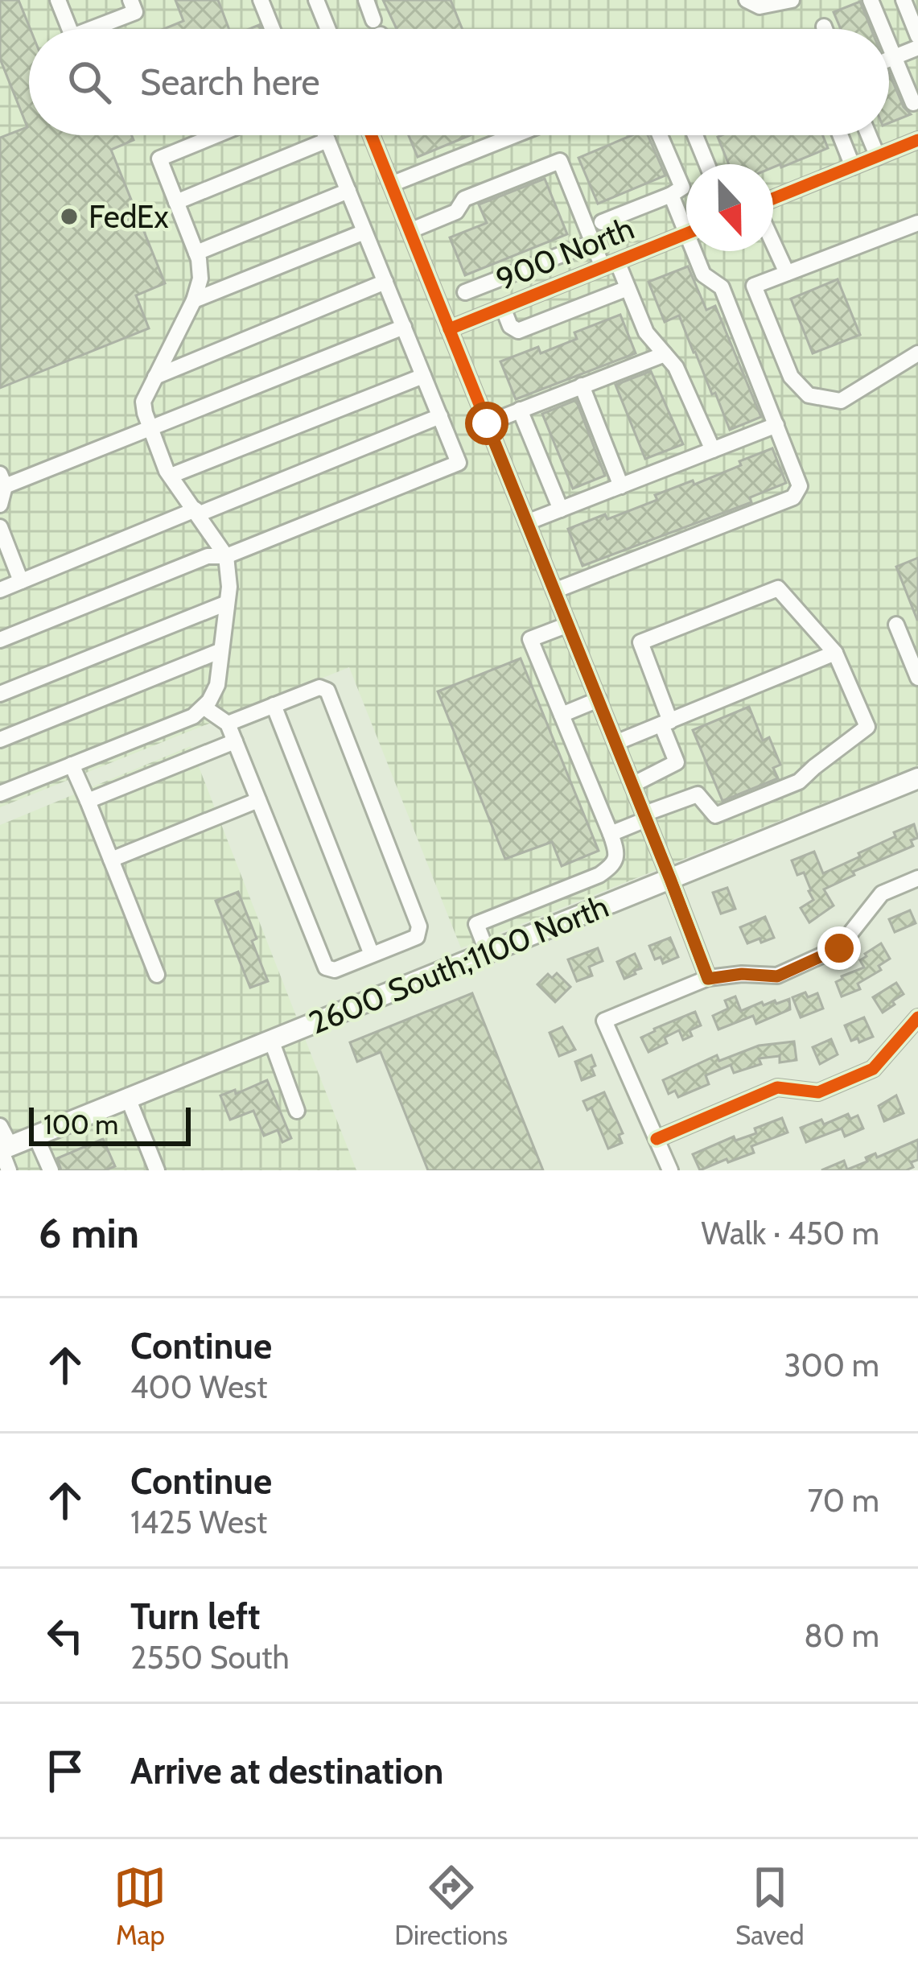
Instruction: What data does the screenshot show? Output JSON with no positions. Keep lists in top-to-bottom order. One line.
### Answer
{"streets":{"main road":["2600 South;1100 North"],"street":["900 North"]},"places":["FedEx"],"scale_bar":"100 m","north":"bottom","page":{"search":"Search here","scale":"100 m","heading":["6 min","Walk · 450 m"],"list":[["Continue","400 West","300 m"],["Continue","1425 West","70 m"],["Turn left","2550 South","80 m"],"Arrive at destination"],"nav":["Map","Directions","Saved"]}}
